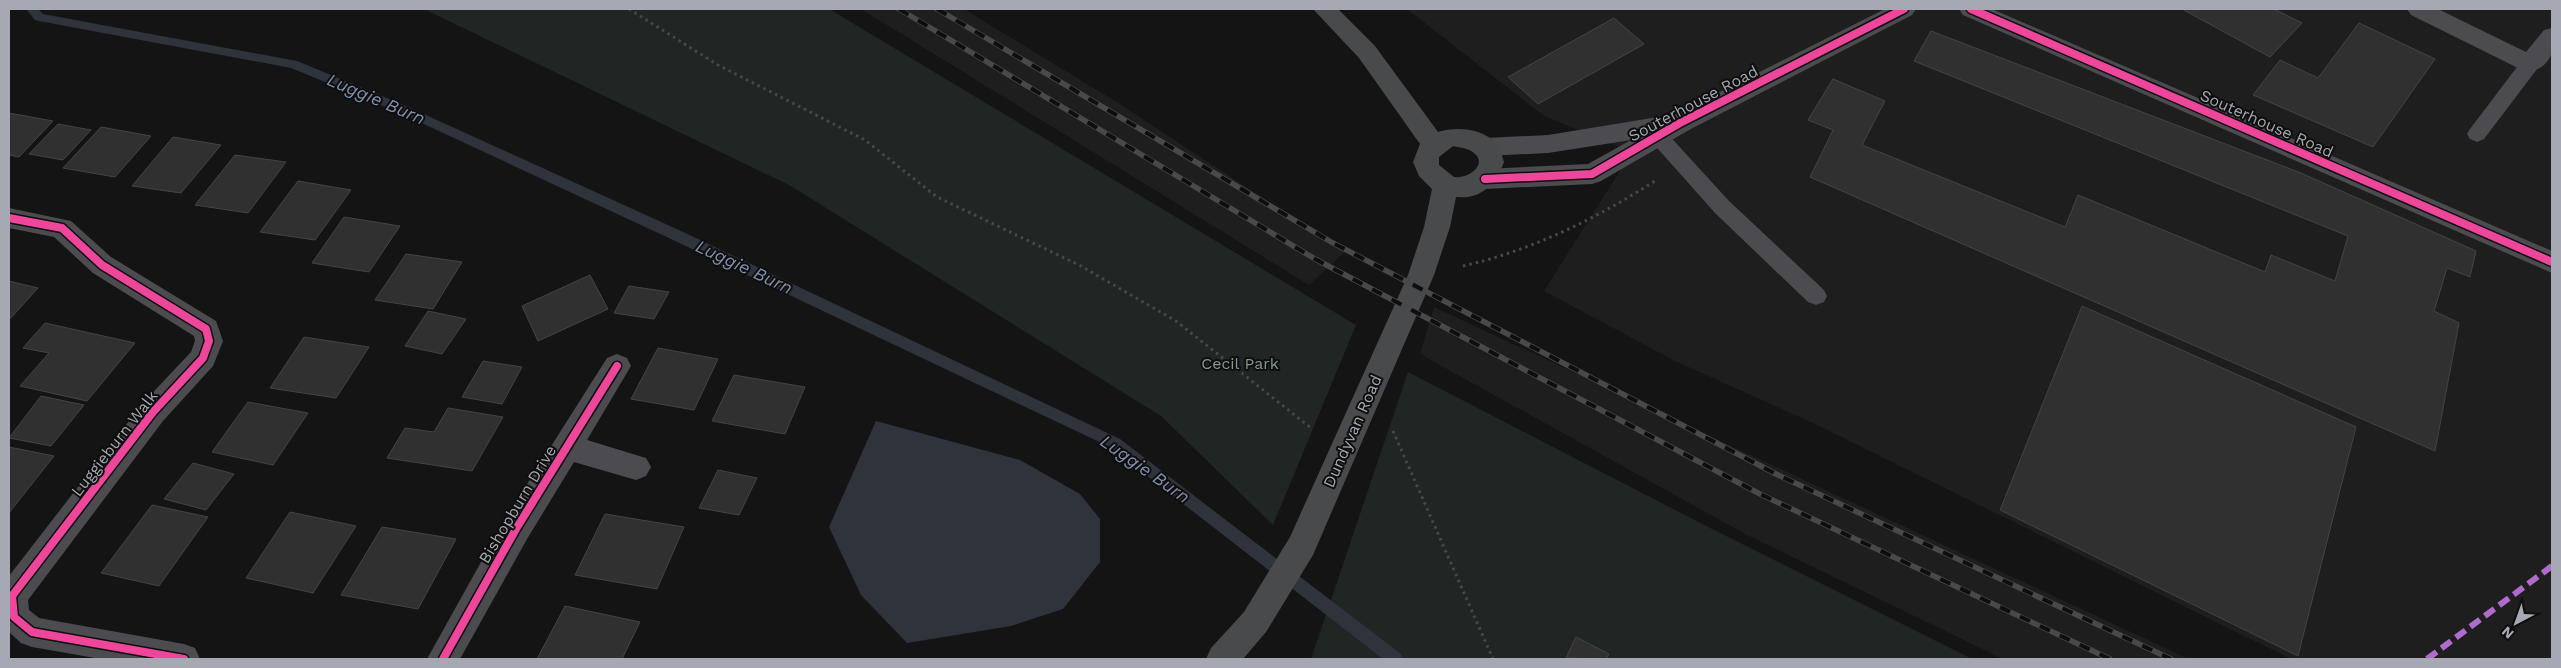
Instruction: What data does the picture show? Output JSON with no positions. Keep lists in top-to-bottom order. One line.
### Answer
{"streets":{"main road":["Dundyvan Road"],"street":["Souterhouse Road","Luggieburn Walk","Bishopburn Drive"]},"crossings":[["Souterhouse Road","Dundyvan Road"]],"water":["Luggie Burn"],"parks":["Cecil Park"],"north":"bottom left"}
